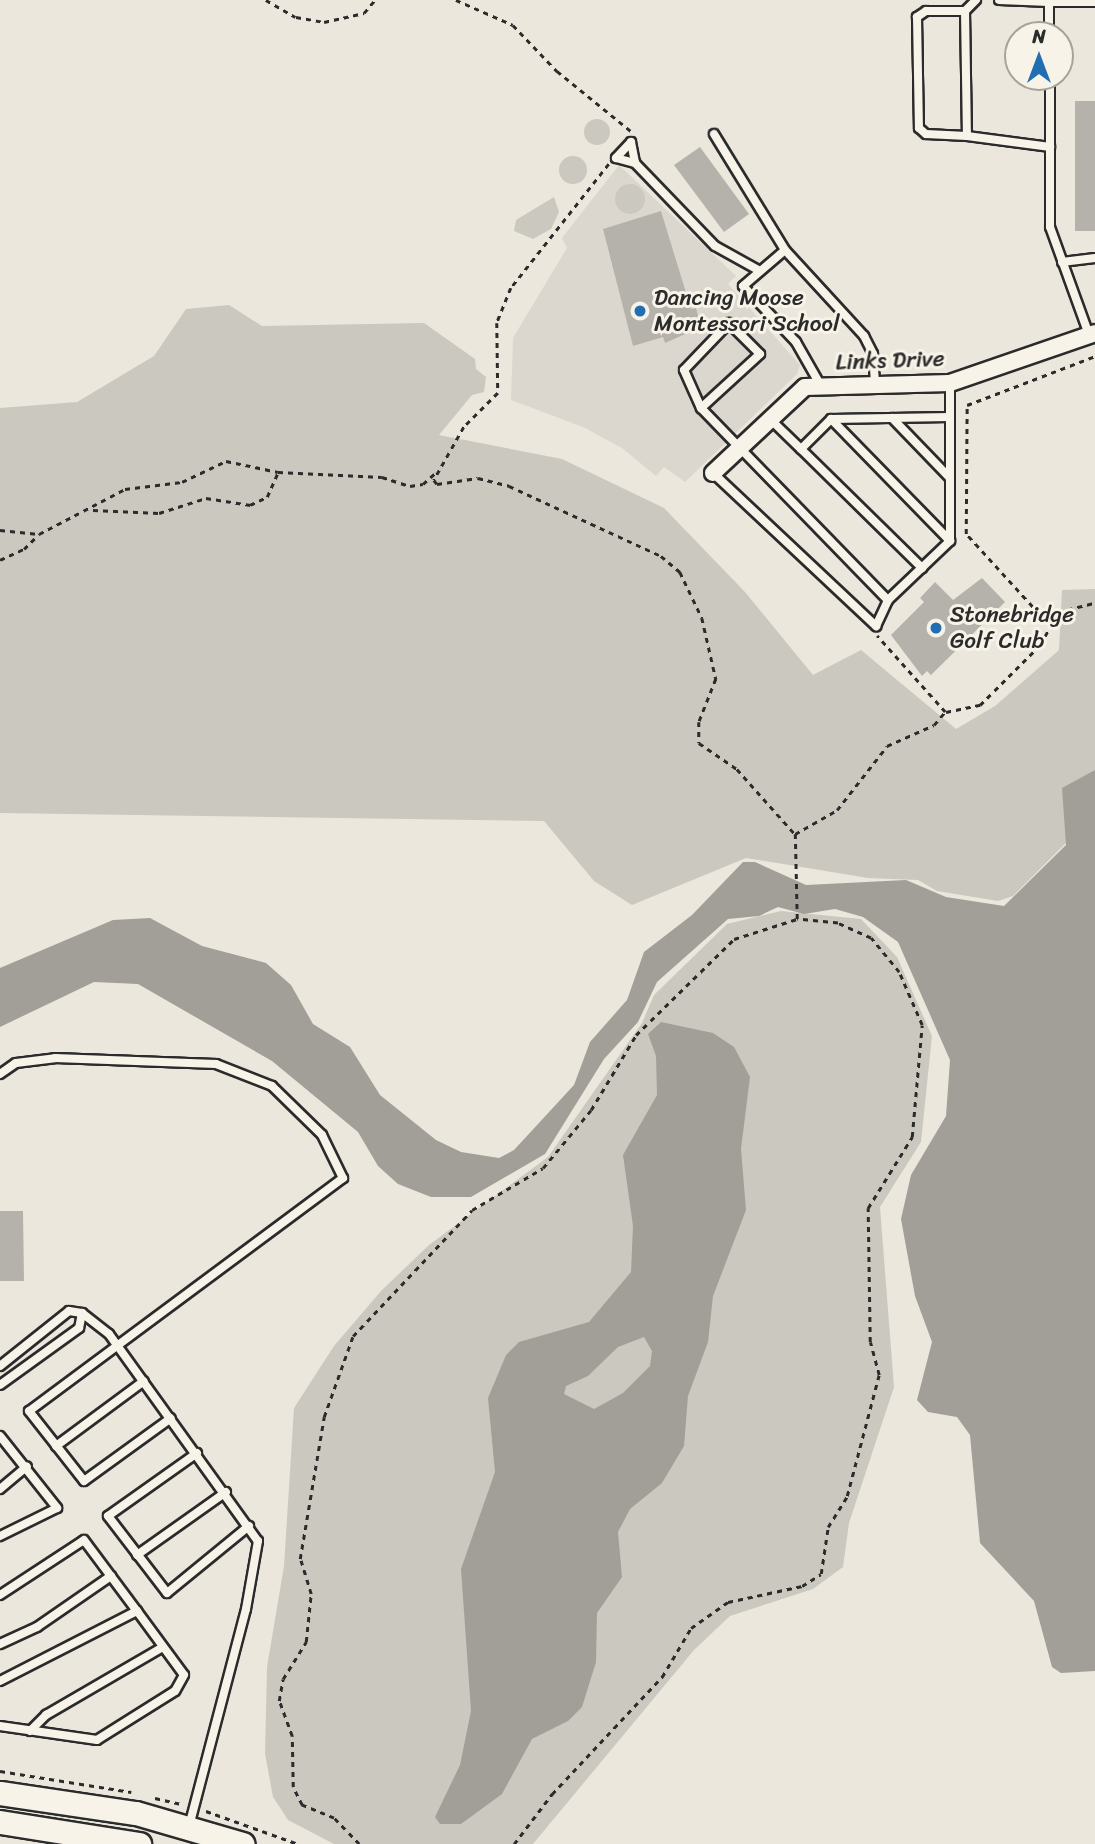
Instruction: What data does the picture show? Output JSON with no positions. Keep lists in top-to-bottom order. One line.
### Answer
{"streets":{"street":["Links Drive"]},"places":["Dancing Moose Montessori School","Stonebridge Golf Club"],"north":"top"}
